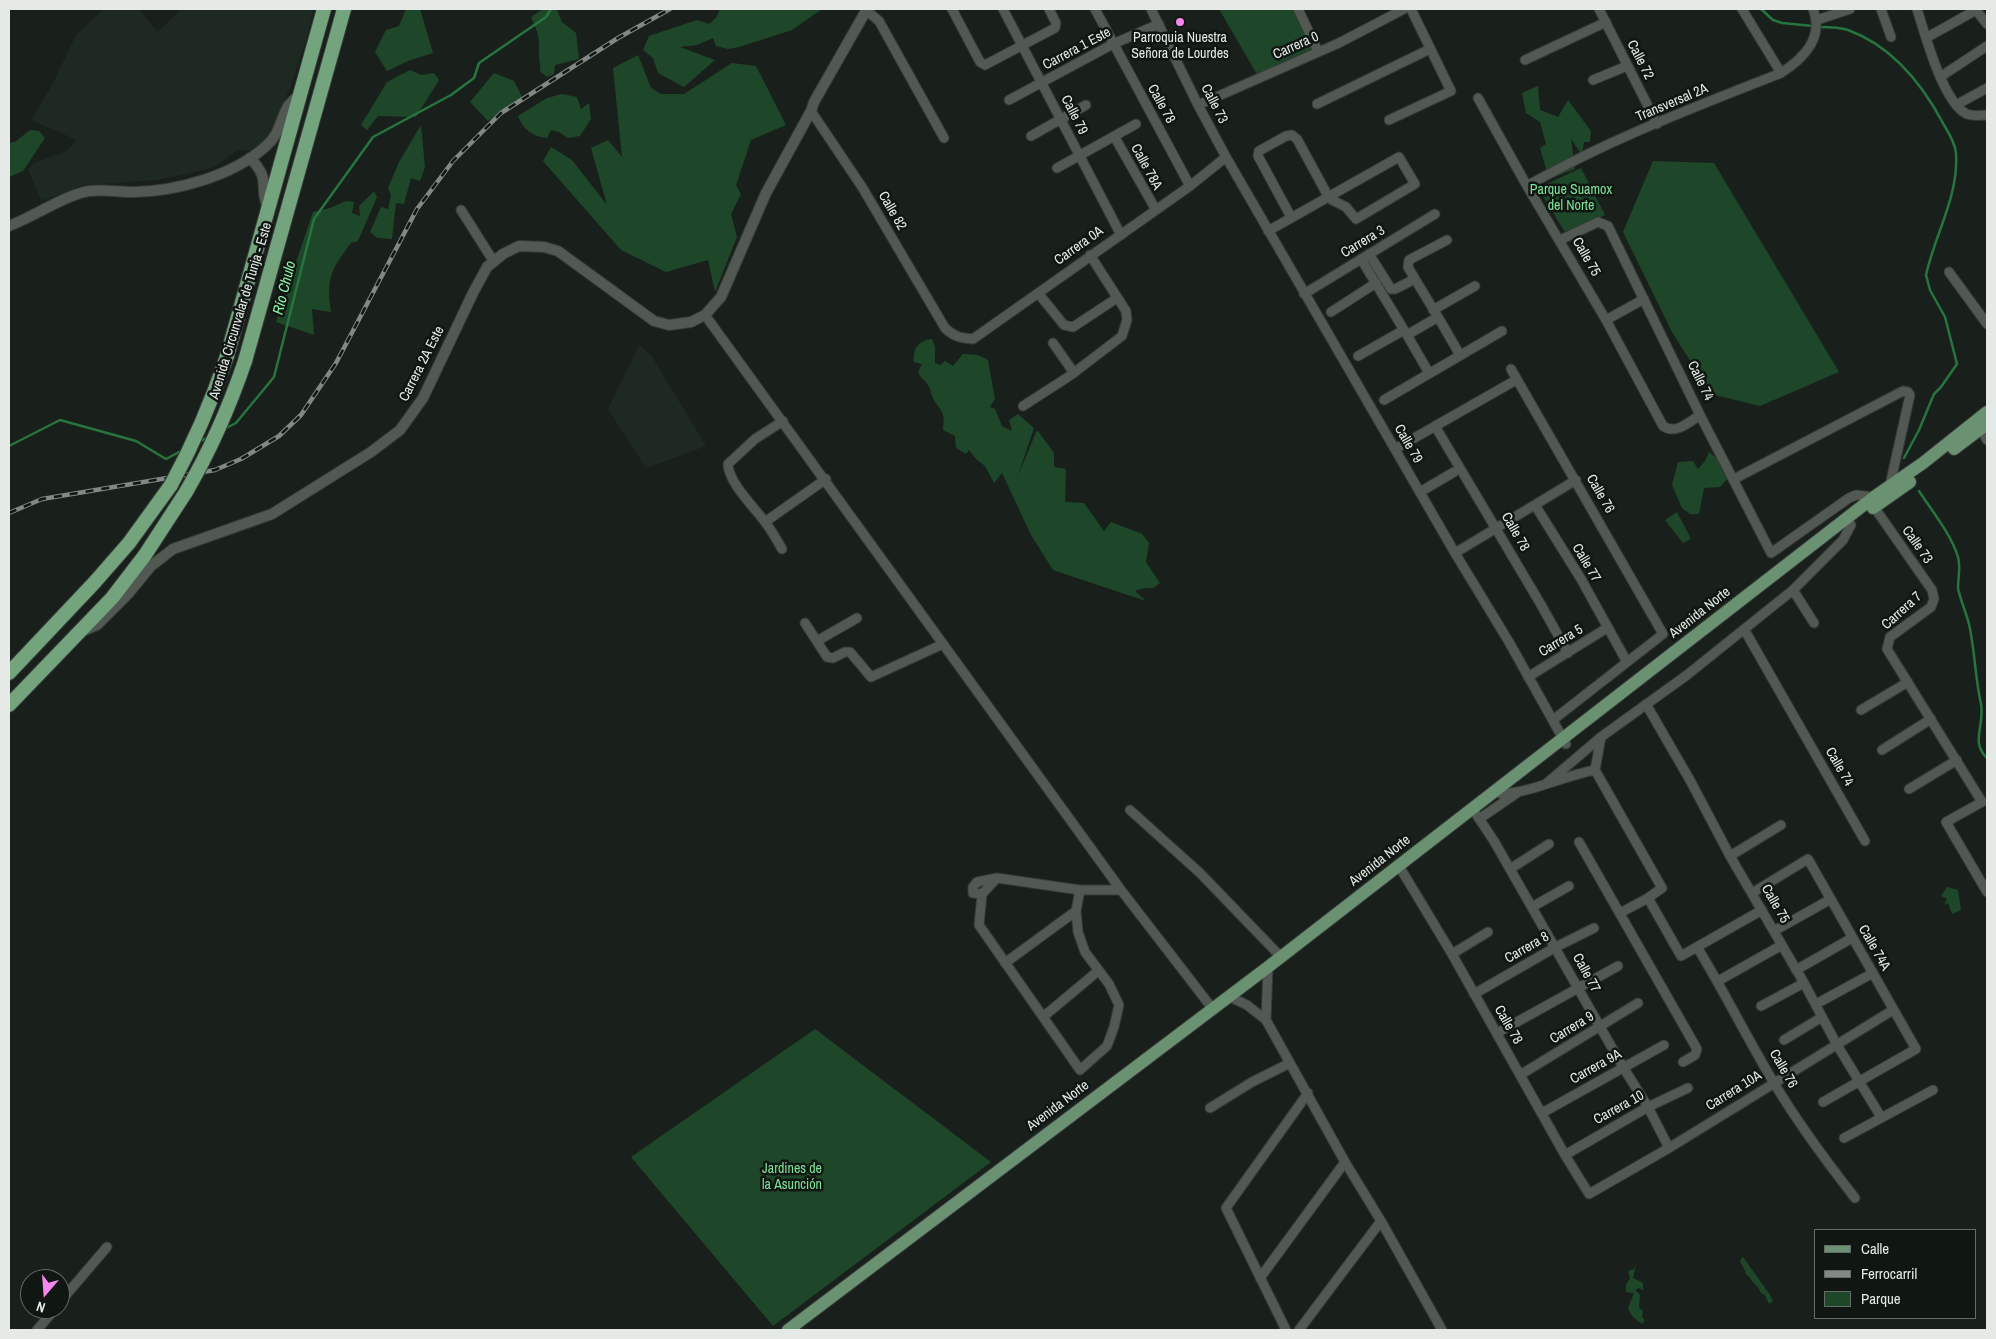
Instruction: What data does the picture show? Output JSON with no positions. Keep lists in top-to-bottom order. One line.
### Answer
{"streets":{"highway":["Avenida Circunvalar de Tunja - Este"],"main road":["Avenida Norte"],"street":["Carrera 0","Carrera 1 Este","Calle 72","Transversal 2A","Calle 78","Calle 73","Calle 79","Calle 78A","Calle 82","Carrera 3","Carrera 0A","Calle 75","Carrera 2A Este","Calle 74","Calle 76","Calle 77","Carrera 7","Carrera 5","Carrera 8","Calle 74A","Carrera 9","Carrera 9A","Carrera 10A","Carrera 10"]},"crossings":[["Carrera 0","Calle 73"],["Carrera 1 Este","Calle 78"],["Carrera 1 Este","Calle 73"],["Carrera 1 Este","Calle 79"],["Calle 72","Transversal 2A"],["Transversal 2A","Calle 75"],["Calle 78","Carrera 0A"],["Calle 78","Avenida Norte"],["Calle 78","Carrera 5"],["Calle 78","Carrera 8"],["Calle 78","Carrera 9"],["Calle 78","Carrera 9A"],["Calle 78","Carrera 10A"],["Calle 78","Carrera 10"],["Calle 73","Calle 79"],["Calle 73","Carrera 0A"],["Calle 73","Calle 74"],["Calle 73","Carrera 7"],["Calle 73","Avenida Norte"],["Calle 79","Carrera 3"],["Calle 79","Carrera 0A"],["Calle 79","Avenida Norte"],["Calle 79","Carrera 5"],["Calle 78A","Carrera 0A"],["Calle 82","Carrera 0A"],["Calle 75","Calle 74"],["Calle 75","Calle 74A"],["Calle 75","Carrera 10A"],["Avenida Circunvalar de Tunja - Este","Carrera 2A Este"],["Calle 74","Avenida Norte"],["Calle 76","Calle 77"],["Calle 76","Carrera 10A"],["Calle 77","Avenida Norte"],["Calle 77","Carrera 5"],["Calle 77","Carrera 8"],["Calle 77","Carrera 9"],["Calle 77","Carrera 9A"],["Calle 77","Carrera 10A"],["Calle 77","Carrera 10"],["Calle 74A","Carrera 10A"]],"water":["Río Chulo"],"parks":["Parque Suamox del Norte","Jardines de la Asunción"],"places":["Parroquia Nuestra Señora de Lourdes"],"legend":["Calle","Ferrocarril","Parque"],"north":"bottom"}
